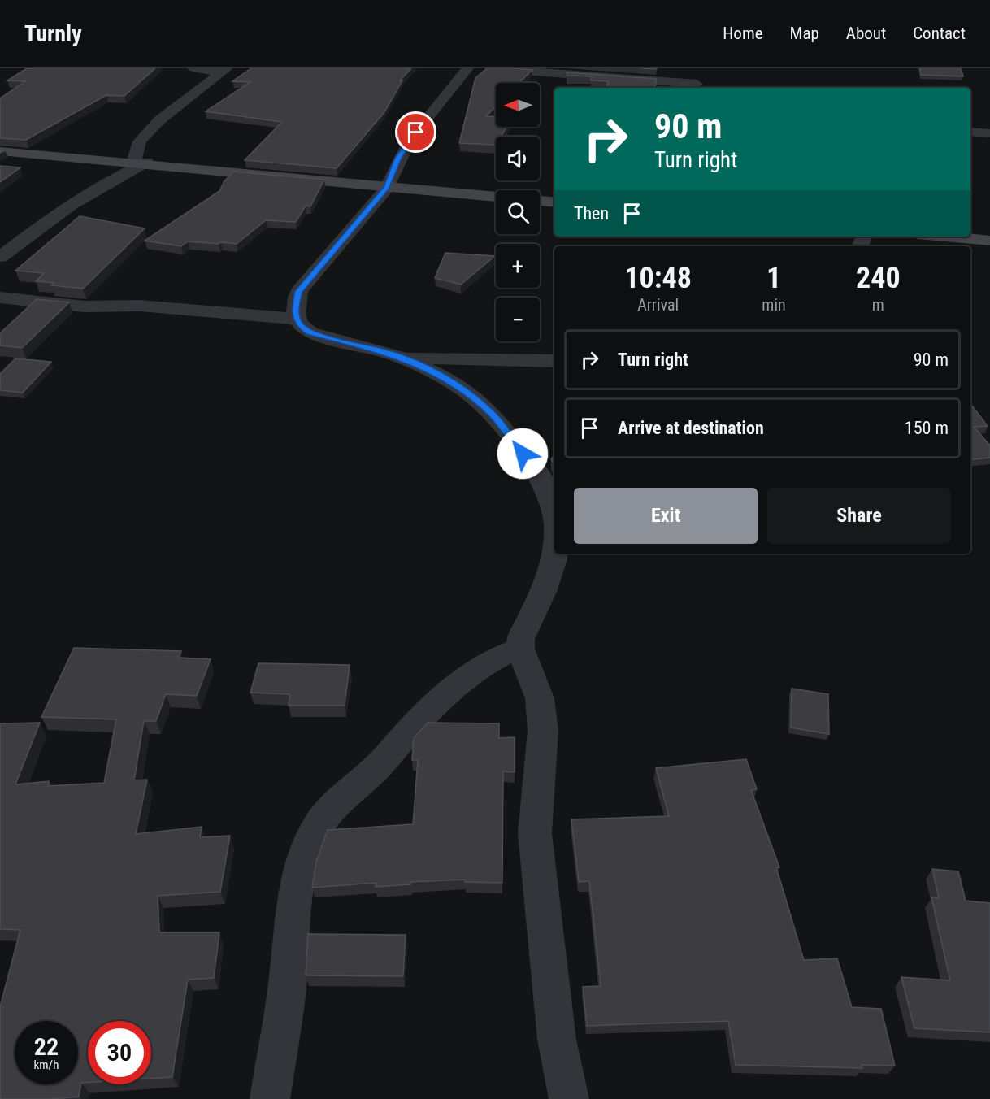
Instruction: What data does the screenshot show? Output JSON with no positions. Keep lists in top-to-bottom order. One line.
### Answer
{"north":"left","page":{"header":"Turnly","nav":["Home","Map","About","Contact"],"map_buttons":["+","−"],"turn":["90 m","Turn right"],"then":"Then","eta":["10:48","Arrival","1","min","240","m"],"list":[{"name":"Turn right","value":"90 m"},{"name":"Arrive at destination","value":"150 m"}],"buttons":["Exit","Share"],"speed":"22 km/h","limit":"30"}}
